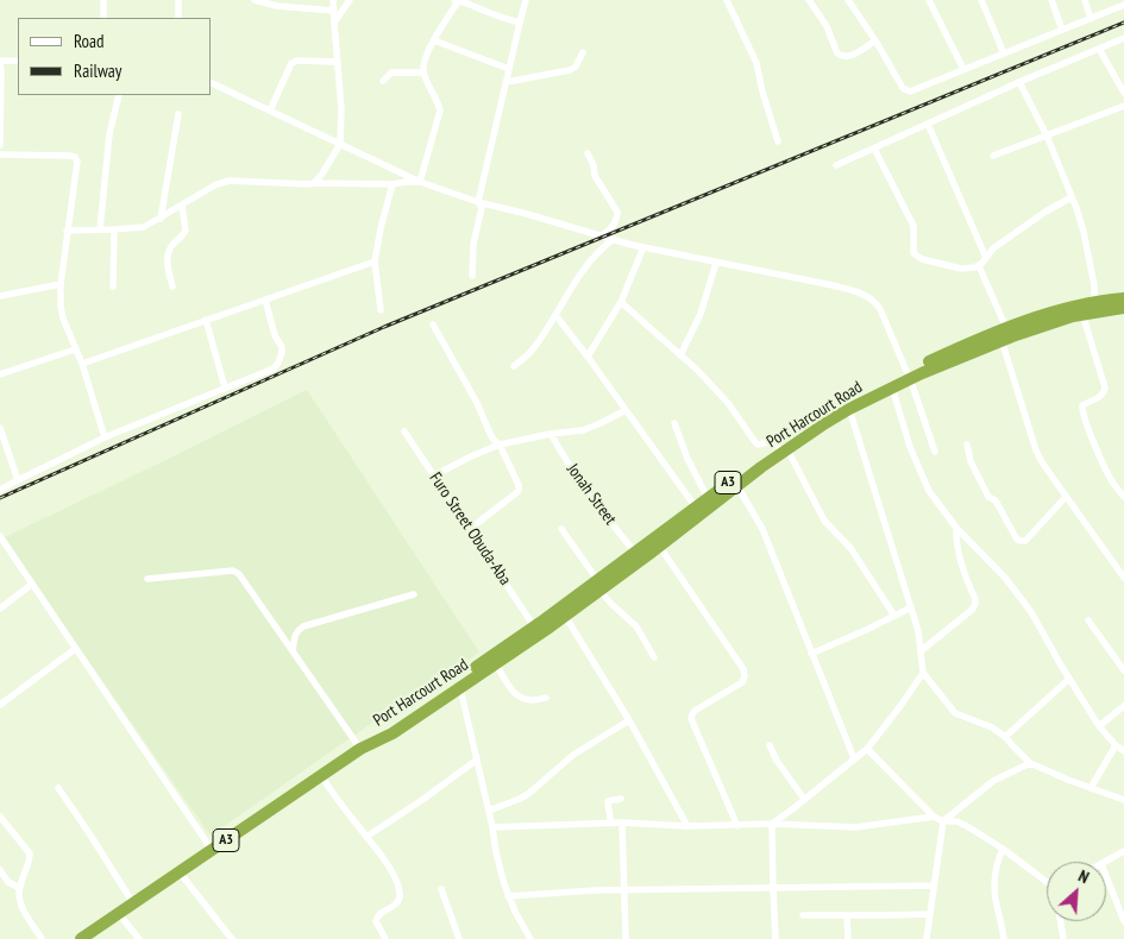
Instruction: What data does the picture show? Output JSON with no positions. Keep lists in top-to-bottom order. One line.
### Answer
{"streets":{"highway":["Port Harcourt Road","A3"],"street":["Jonah Street","Furo Street Obuda-Aba"]},"crossings":[["Port Harcourt Road","A3"],["Port Harcourt Road","Jonah Street"],["Port Harcourt Road","Furo Street Obuda-Aba"]],"legend":["Road","Railway"],"north":"top right"}
